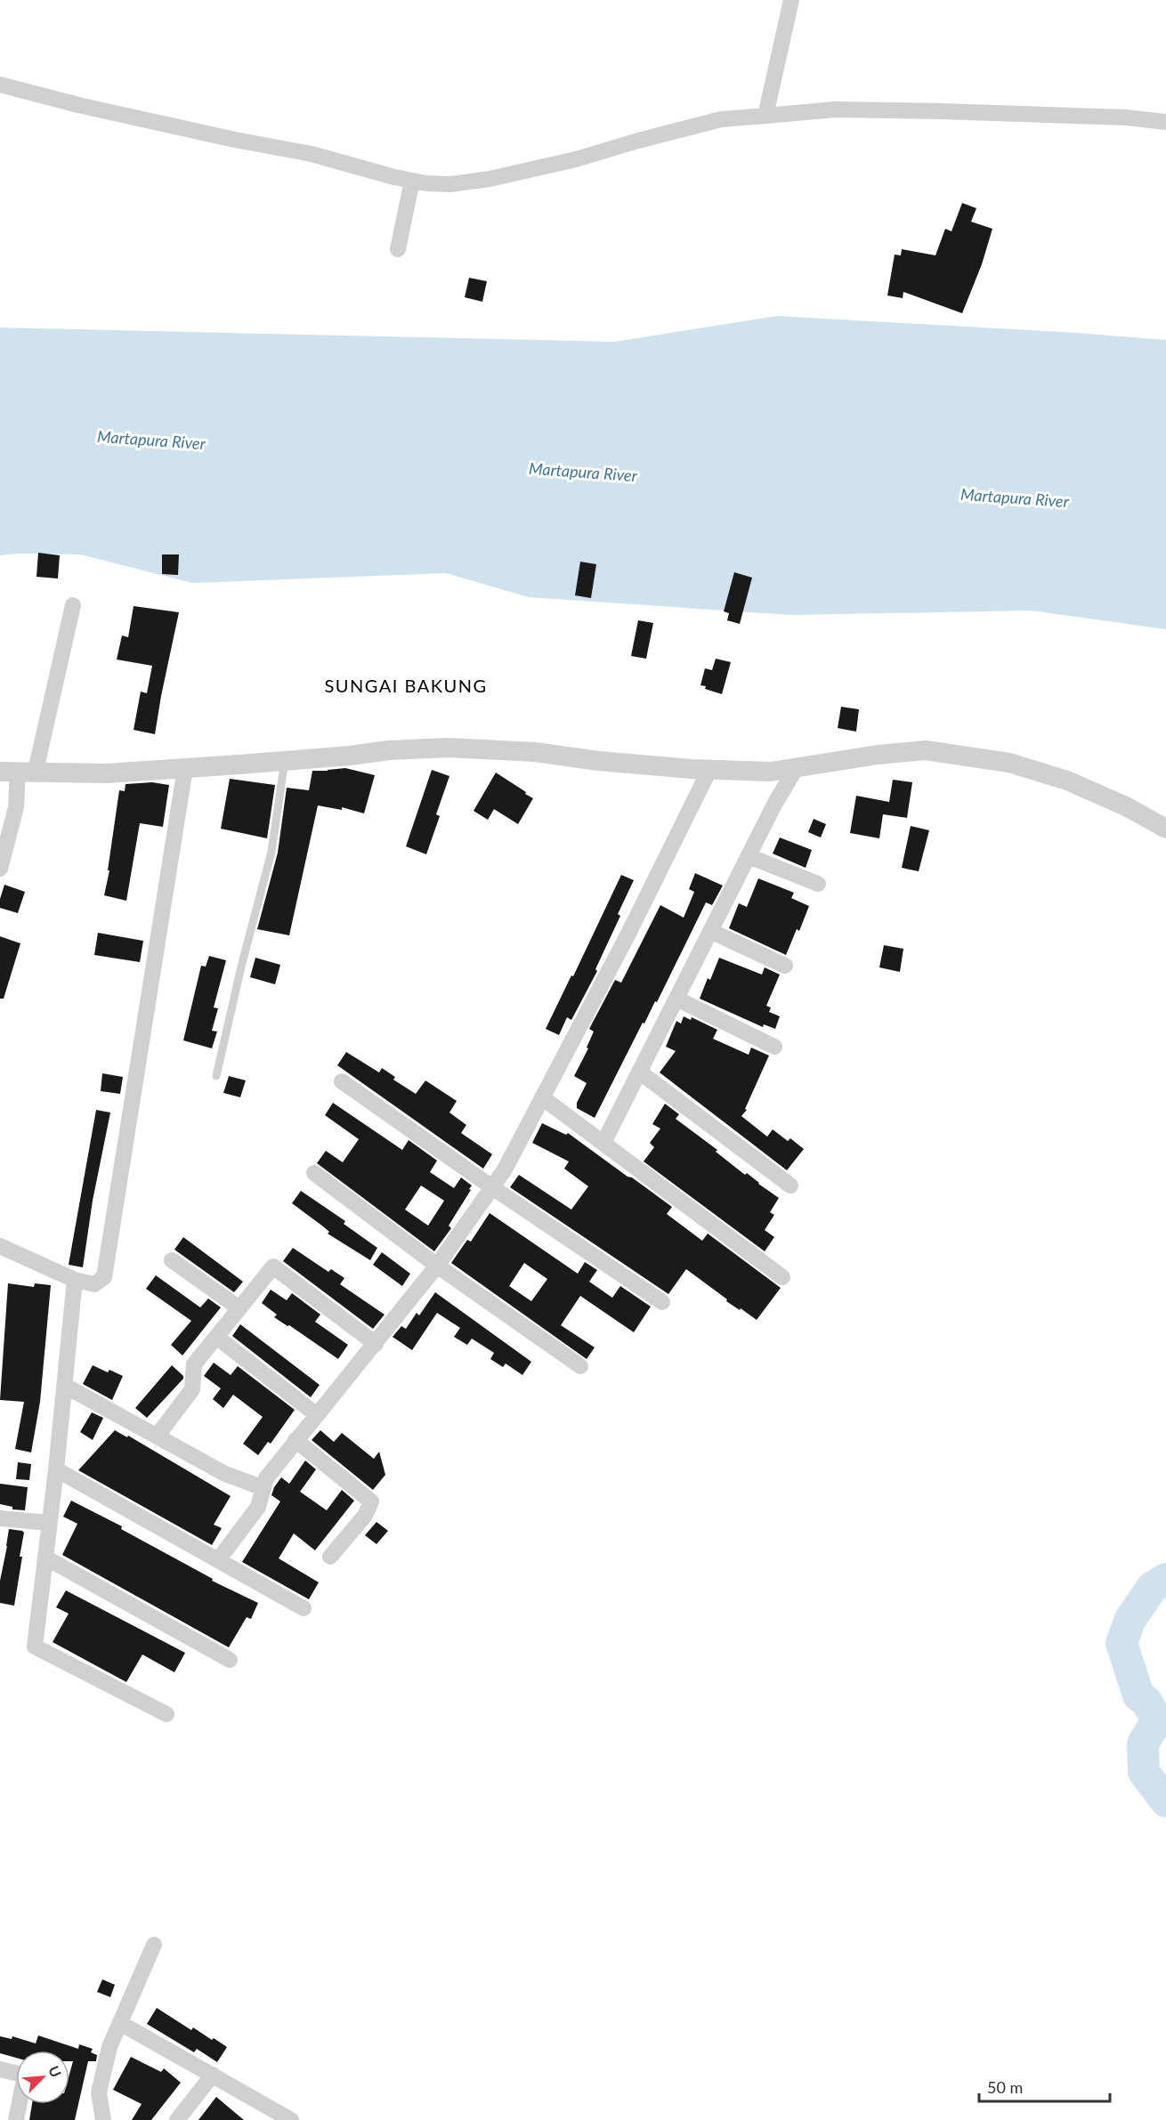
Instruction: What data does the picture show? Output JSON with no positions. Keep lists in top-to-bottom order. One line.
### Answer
{"districts":["SUNGAI BAKUNG"],"water":["Martapura River"],"scale_bar":"50 m","north":"top right"}
